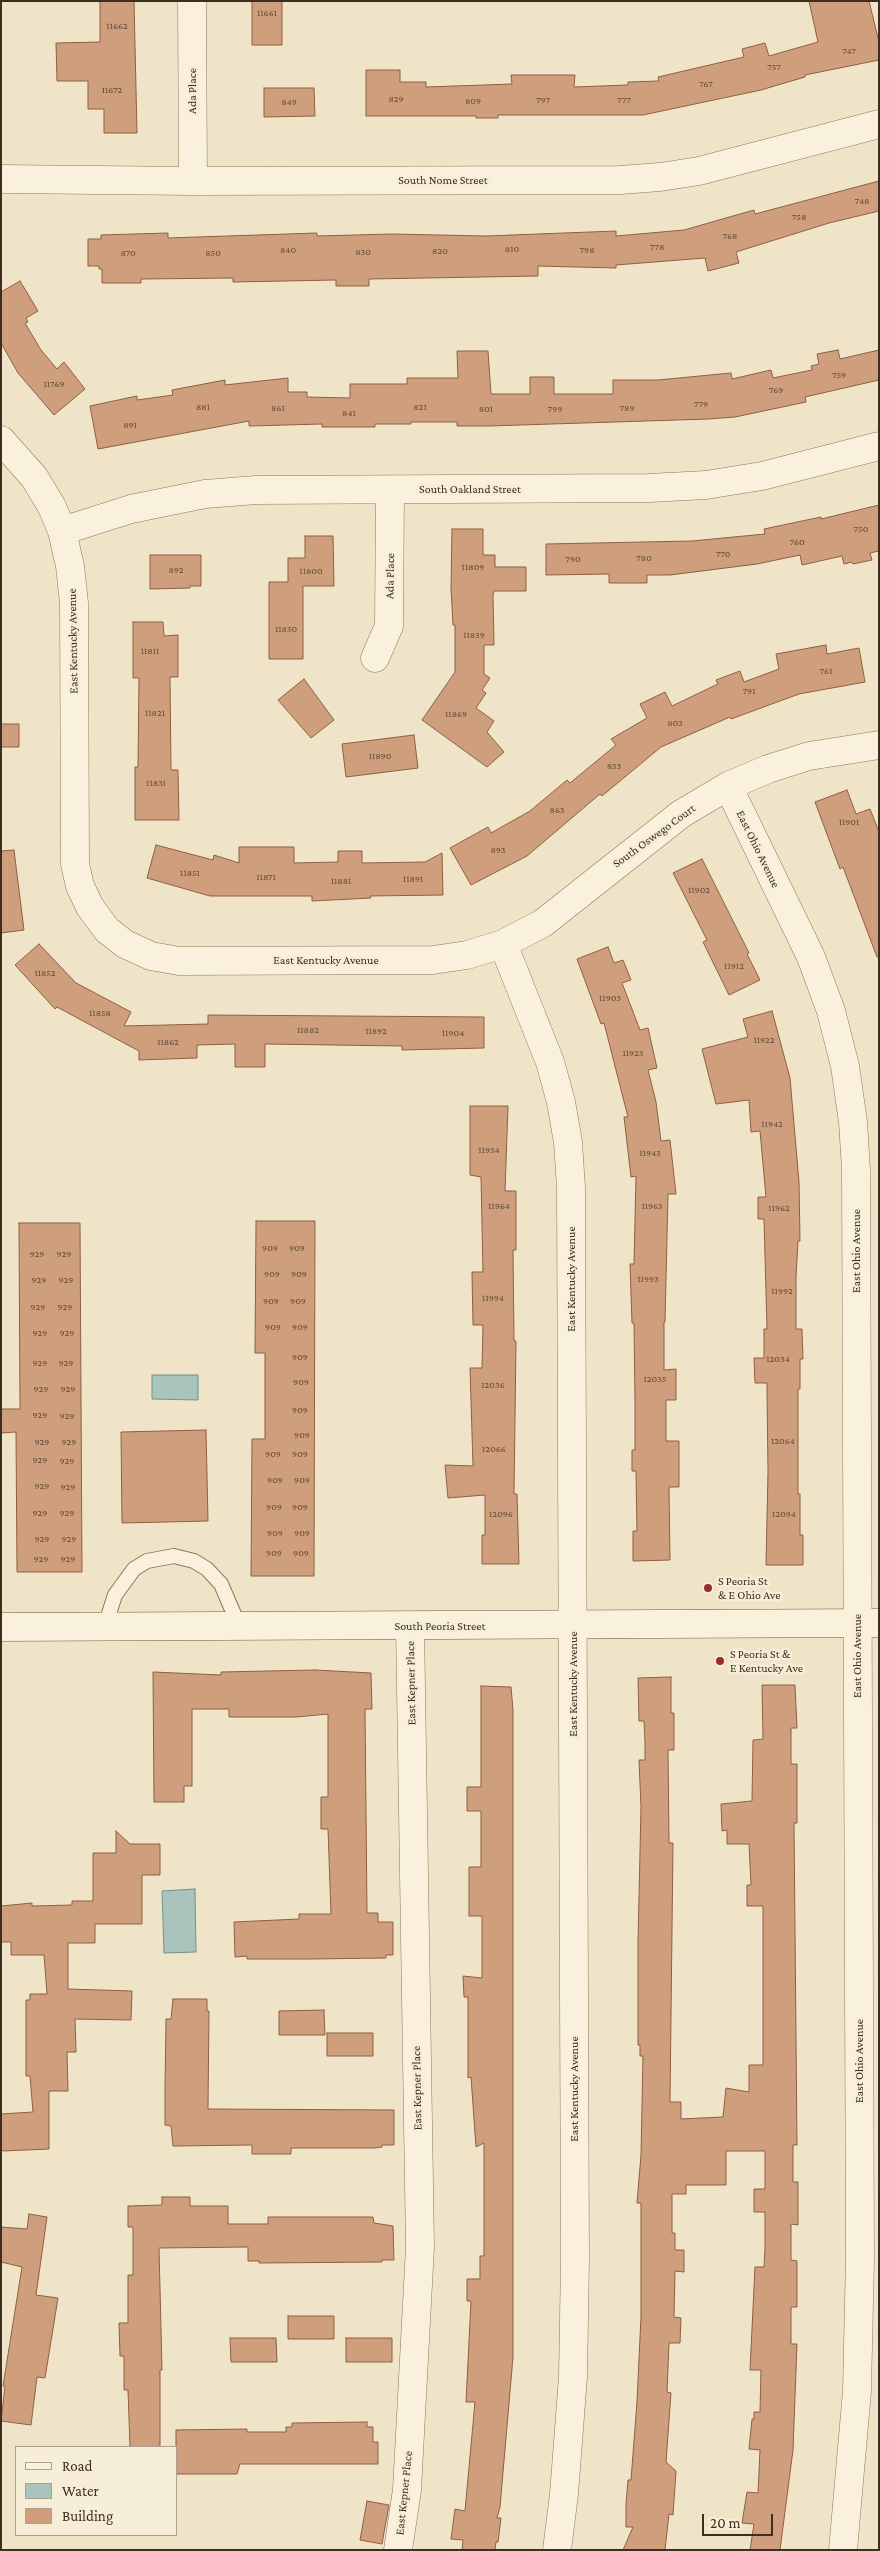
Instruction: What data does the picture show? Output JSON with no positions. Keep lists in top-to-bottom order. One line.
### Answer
{"streets":{"street":["Ada Place","South Nome Street","South Oakland Street","East Kentucky Avenue","South Oswego Court","East Ohio Avenue","South Peoria Street","East Kepner Place"]},"crossings":[["Ada Place","South Nome Street"],["Ada Place","South Oakland Street"],["South Oakland Street","East Kentucky Avenue"],["East Kentucky Avenue","South Oswego Court"],["East Kentucky Avenue","South Peoria Street"],["South Oswego Court","East Ohio Avenue"],["East Ohio Avenue","South Peoria Street"],["South Peoria Street","East Kepner Place"]],"places":["S Peoria St & E Ohio Ave","S Peoria St & E Kentucky Ave"],"house_numbers":["11661","11662","747","757","767","11672","829","797","777","809","849","748","758","768","778","810","840","798","820","830","870","850","759","11769","769","779","881","821","861","789","801","799","841","891","750","760","770","780","790","11809","892","11800","11830","11839","11811","761","791","11821","11869","803","11890","833","11831","863","11901","893","11851","11871","11891","11881","11902","11912","11852","11903","11858","11882","11892","11904","11922","11862","11923","11942","11934","11943","11964","11963","11962","909","909","929","929","909","909","11993","929","929","11992","11994","909","909","929","929","909","909","929","929","909","12034","929","929","12035","909","12036","929","929","909","929","929","909","12064","929","929","12066","909","909","929","929","909","909","929","929","909","909","929","929","12096","12094","909","909","929","929","909","909","929","929"],"legend":["Road","Water","Building"],"scale_bar":"20 m"}
